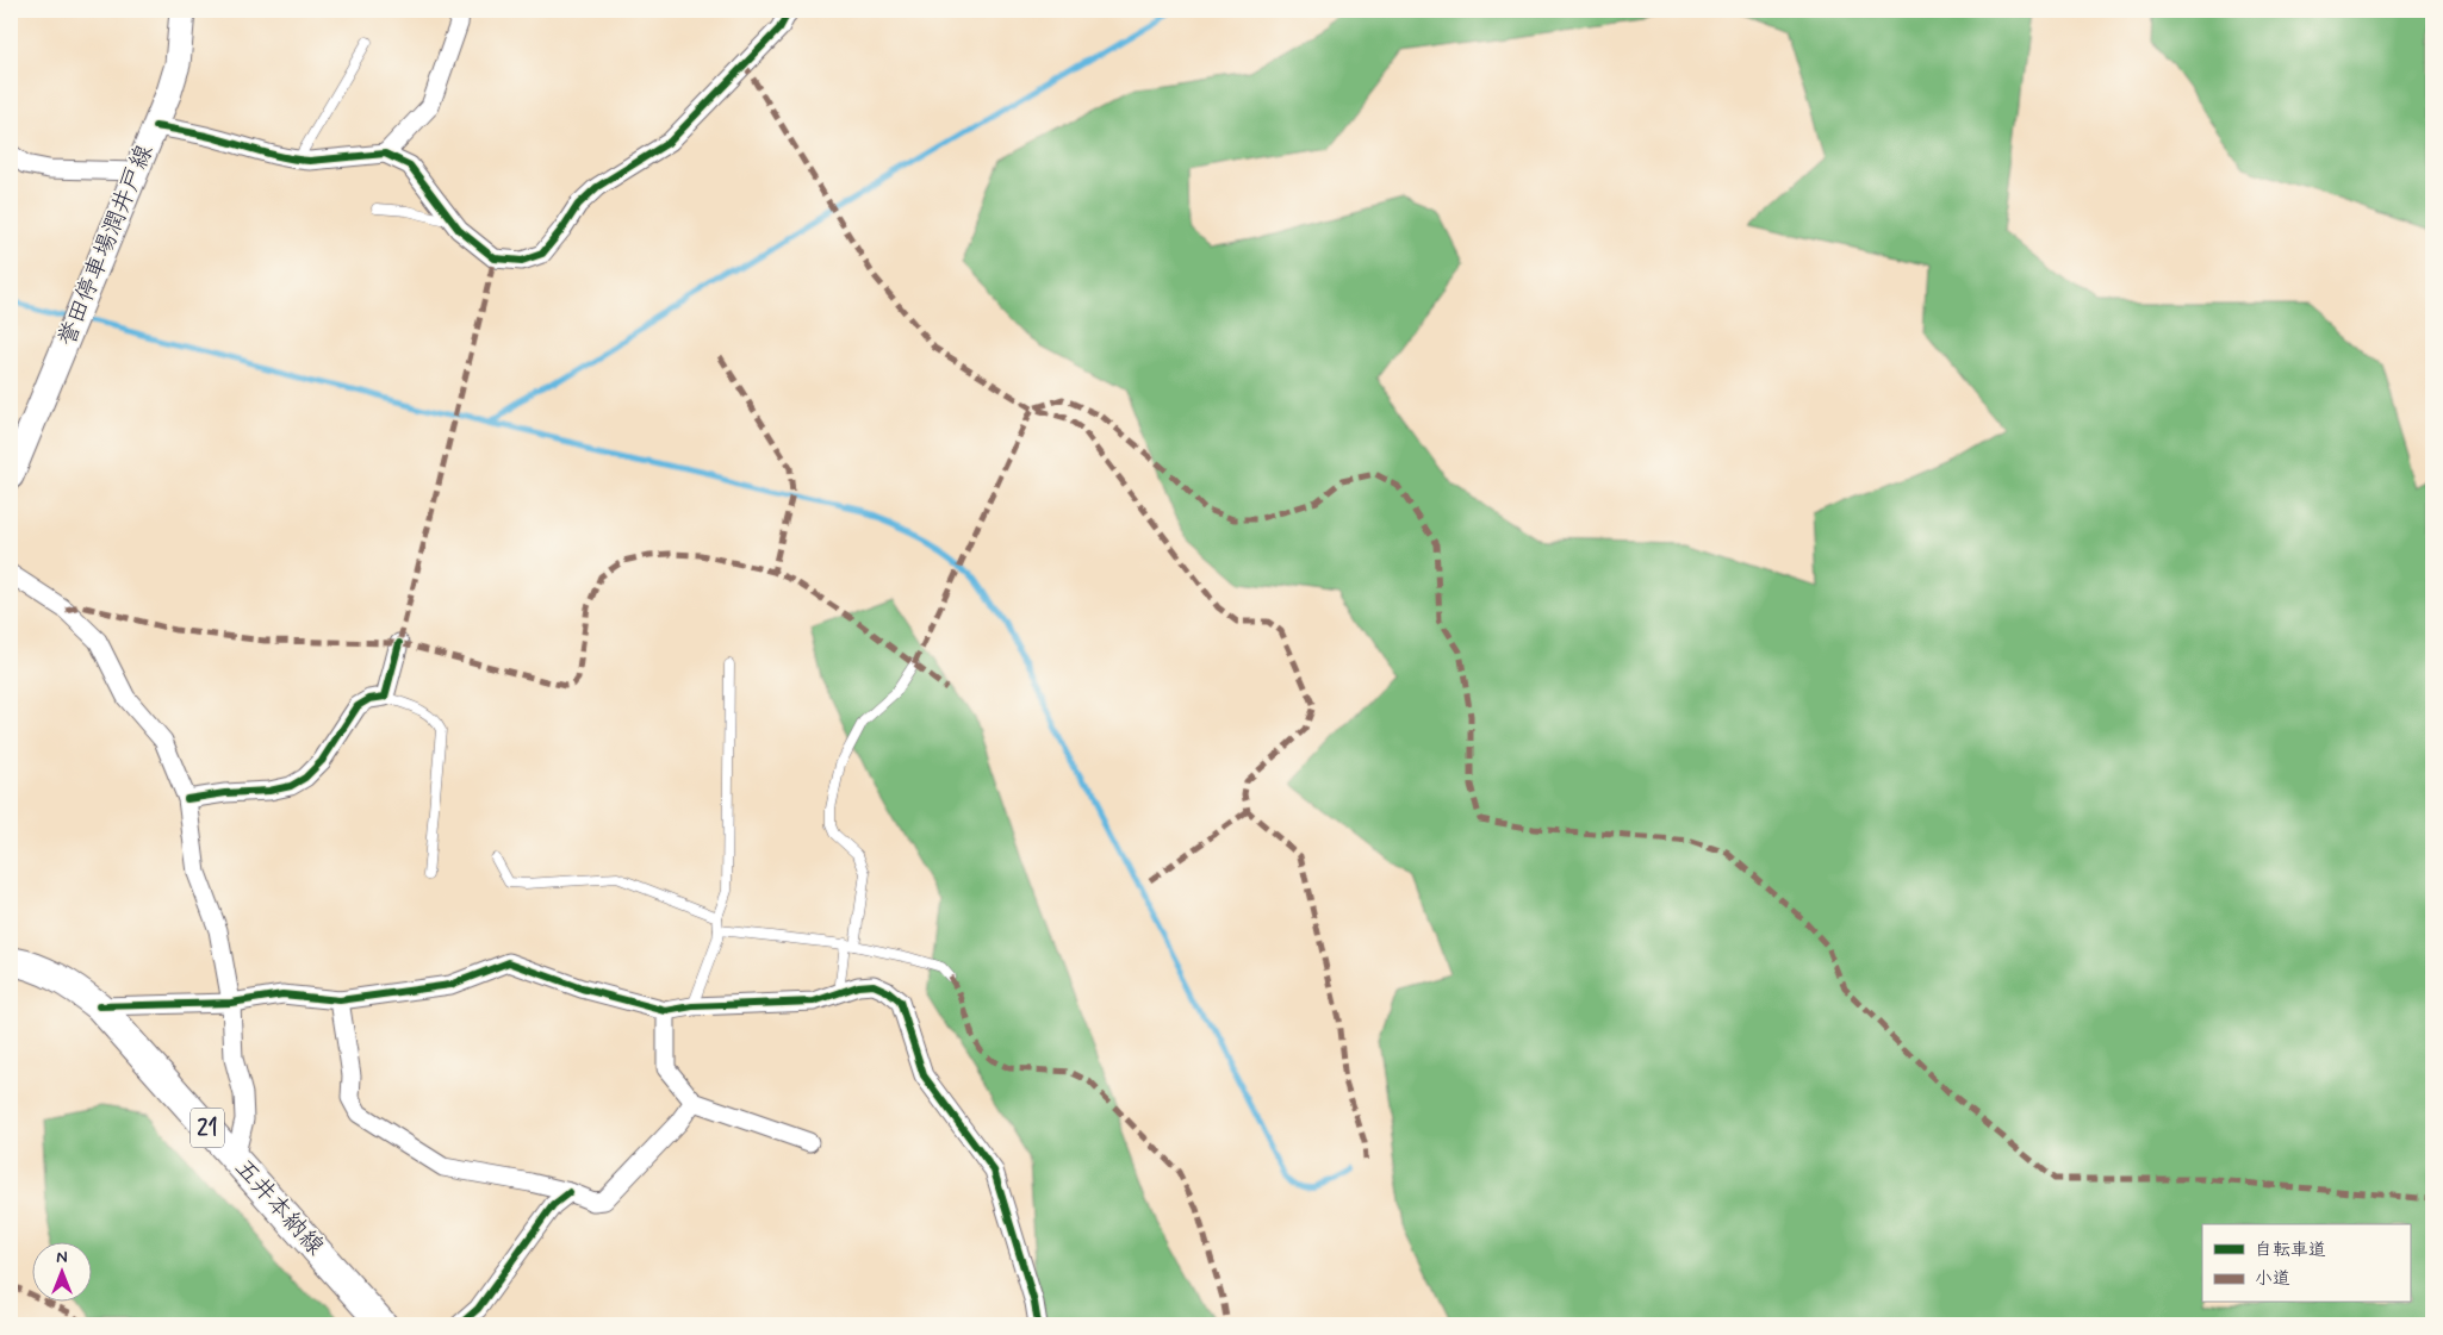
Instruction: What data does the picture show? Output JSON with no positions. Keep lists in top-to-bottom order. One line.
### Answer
{"streets":{"main road":["誉田停車場潤井戸線","21","五井本納線"]},"legend":["自転車道","小道"],"north":"top"}
